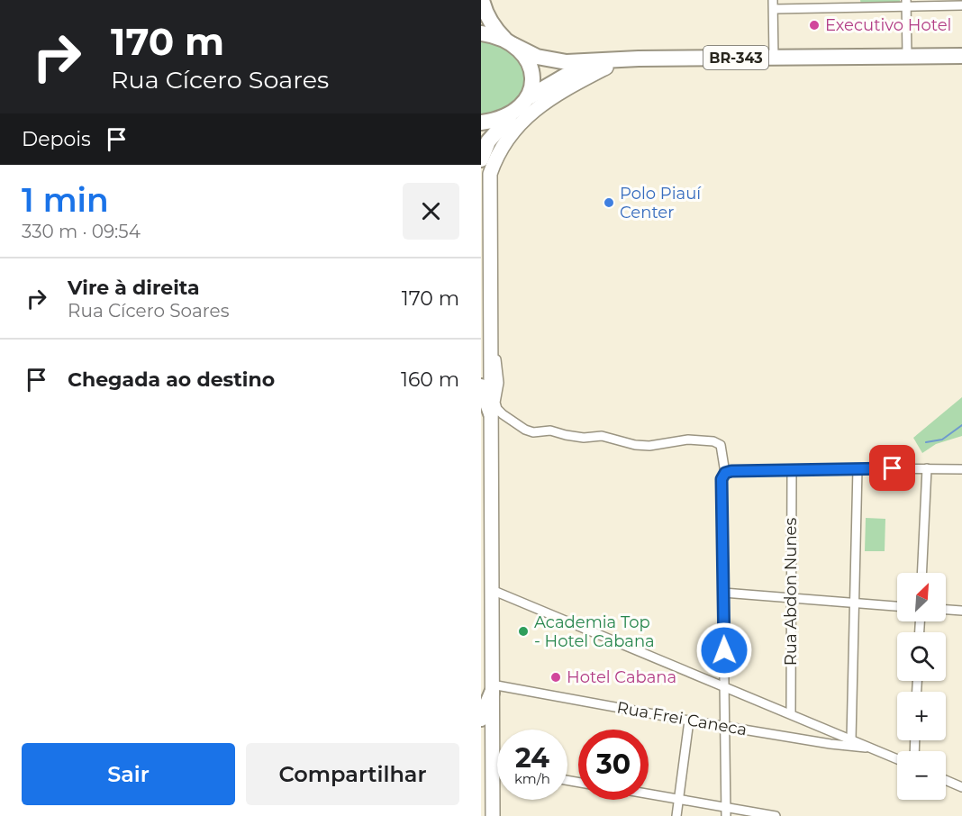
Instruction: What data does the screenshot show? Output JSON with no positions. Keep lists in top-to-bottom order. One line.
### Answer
{"streets":{"highway":["BR-343"],"street":["Rua Abdon Nunes","Rua Frei Caneca"]},"places":["Executivo Hotel","Polo Piauí Center","Academia Top - Hotel Cabana","Hotel Cabana"],"north":"top right","page":{"turn":["170 m","Rua Cícero Soares"],"then":"Depois","heading":["1 min","330 m · 09:54"],"list":[{"name":"Vire à direita","note":"Rua Cícero Soares","value":"170 m"},{"name":"Chegada ao destino","value":"160 m"}],"map_buttons":["+","−"],"speed":"24 km/h","limit":"30","buttons":["Sair","Compartilhar"]}}
